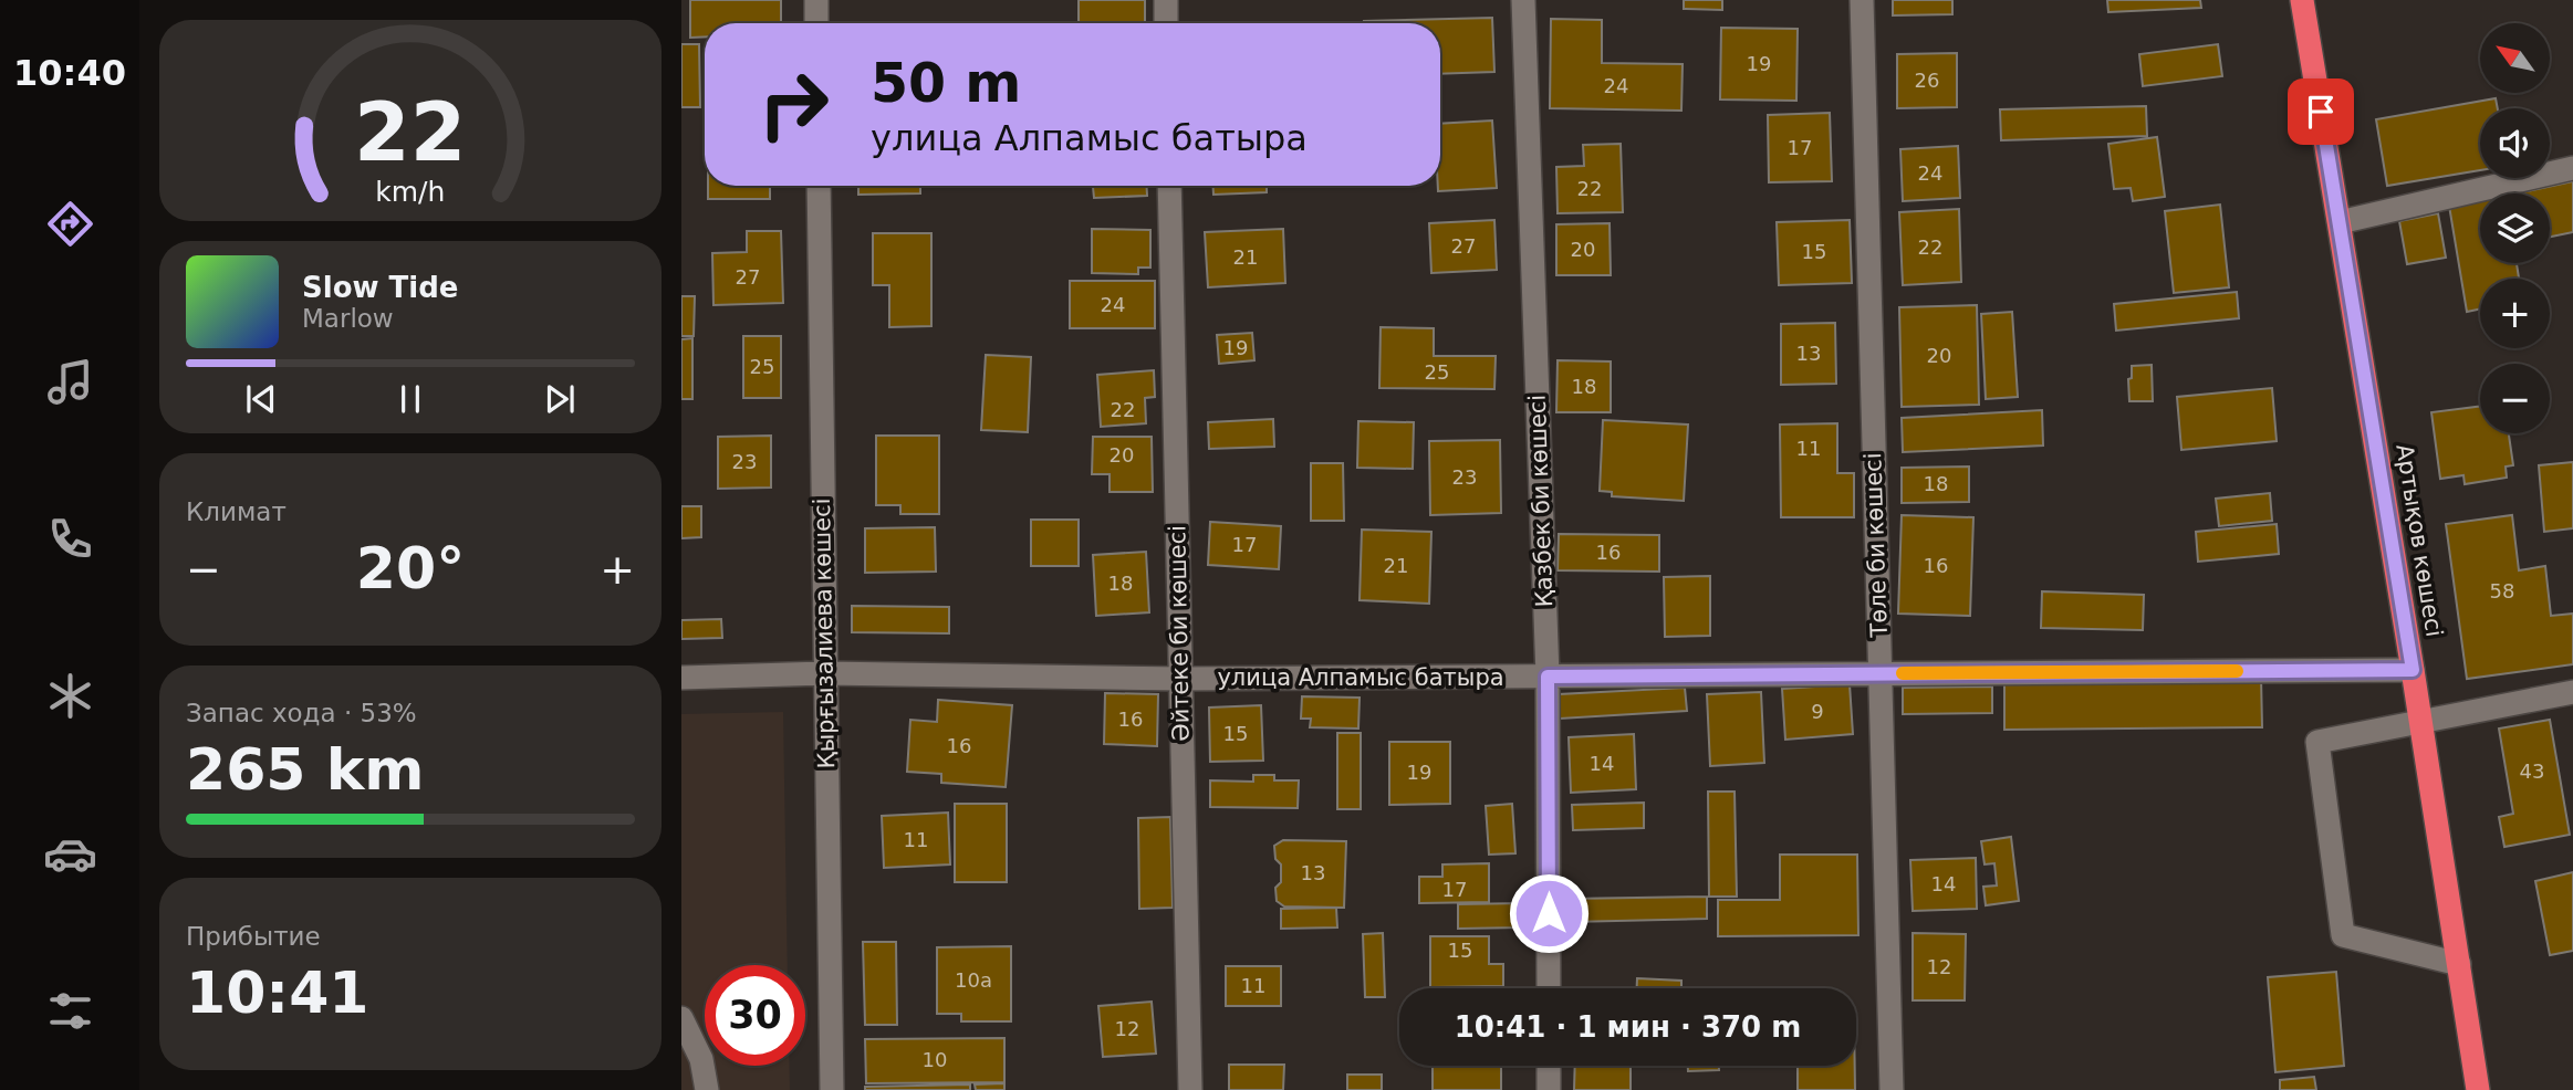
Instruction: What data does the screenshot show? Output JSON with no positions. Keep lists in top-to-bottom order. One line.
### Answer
{"streets":{"highway":["Артықов көшесі"],"street":["Қазбек би көшесі","Төле би көшесі","Қырғызалиева көшесі","Әйтеке би көшесі","улица Алпамыс батыра"]},"crossings":[["Қазбек би көшесі","улица Алпамыс батыра"],["Артықов көшесі","улица Алпамыс батыра"],["Төле би көшесі","улица Алпамыс батыра"],["Қырғызалиева көшесі","улица Алпамыс батыра"],["Әйтеке би көшесі","улица Алпамыс батыра"]],"house_numbers":["19","26","24","17","24","22","27","22","20","15","21","27","24","19","13","20","25","25","18","22","11","20","23","23","18","17","16","21","16","18","58","9","16","15","16","14","43","19","11","13","14","17","15","12","10а","11","12","10"],"north":"top left","page":{"tabs":"10:40","map_buttons":["+","−"],"turn":["50 m","улица Алпамыс батыра"],"song":["Slow Tide","Marlow"],"tile":["Климат",["Запас хода · 53%","265 km"],["Прибытие","10:41"]],"heat":["−","20°","+"],"limit":"30","trip":"10:41 · 1 мин · 370 m","gauge":["22","km/h"]}}
